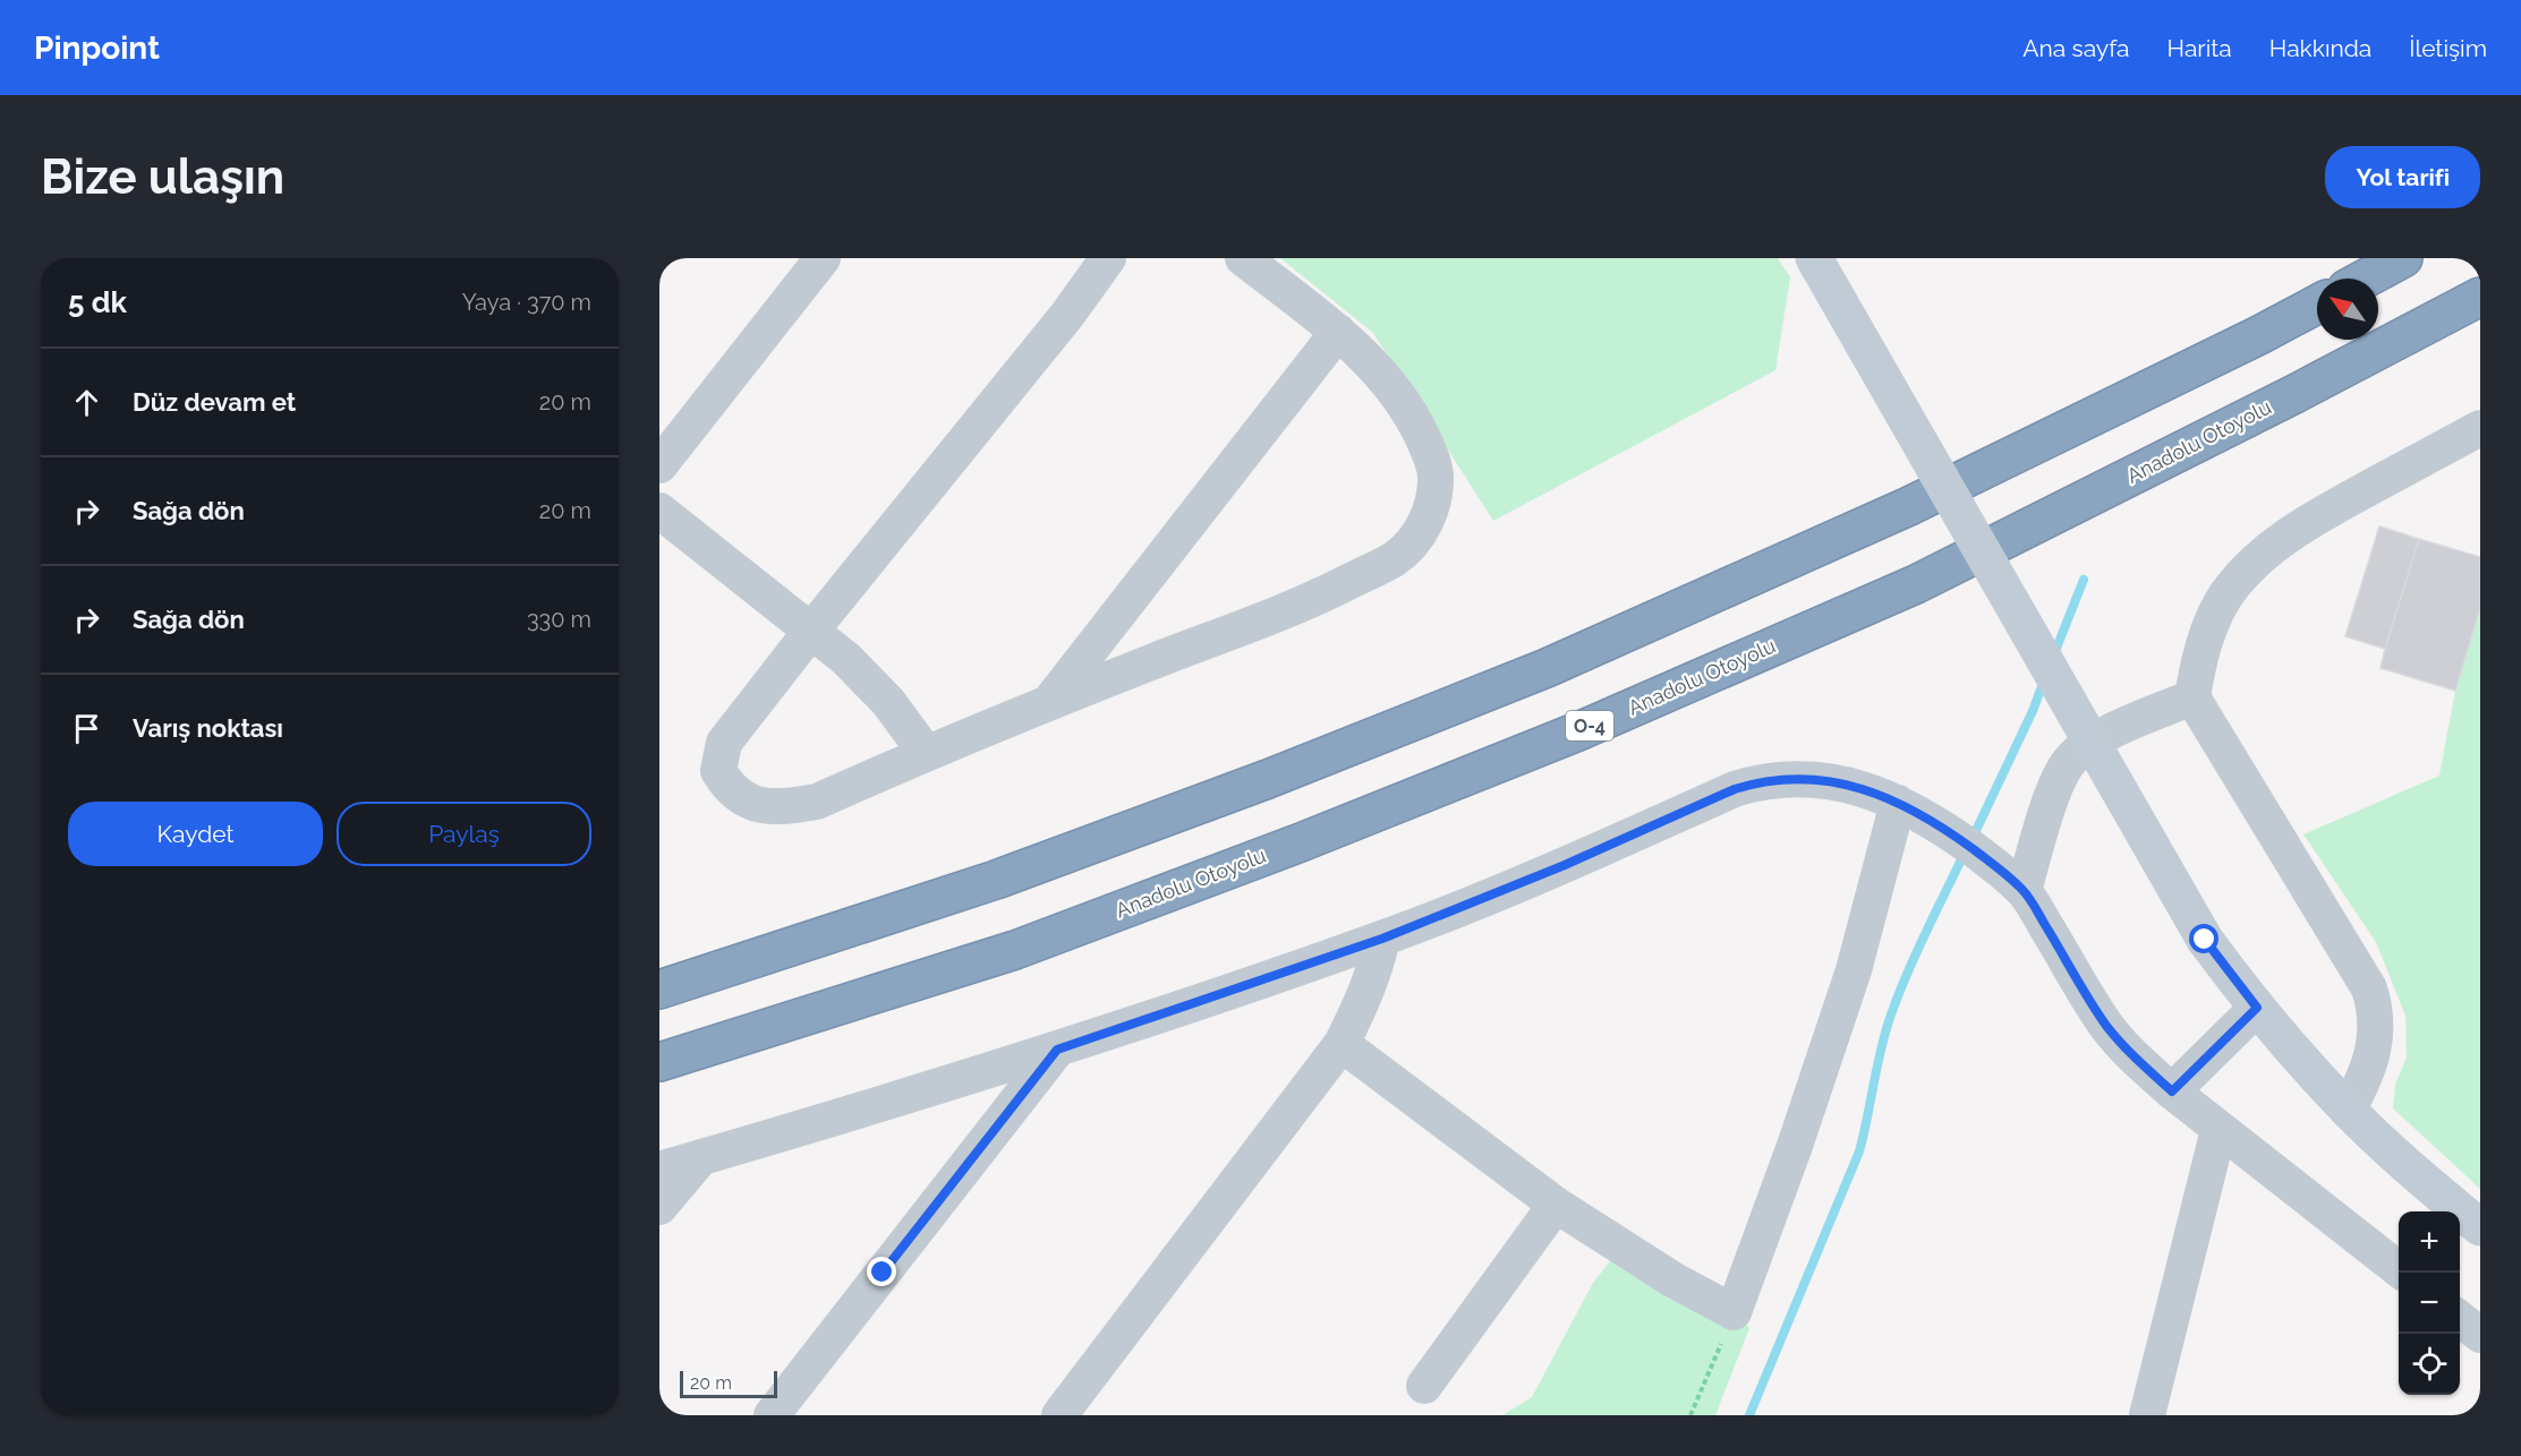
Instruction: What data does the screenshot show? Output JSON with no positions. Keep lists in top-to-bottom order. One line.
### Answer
{"streets":{"highway":["Anadolu Otoyolu","O-4"]},"scale_bar":"20 m","north":"top left","page":{"header":"Pinpoint","nav":["Ana sayfa","Harita","Hakkında","İletişim"],"buttons":["Yol tarifi",["Kaydet","Paylaş"]],"title":"Bize ulaşın","heading":["5 dk","Yaya · 370 m"],"list":[["Düz devam et","20 m"],["Sağa dön","20 m"],["Sağa dön","330 m"],"Varış noktası"],"map_buttons":["+","−"],"scale":"20 m"}}
